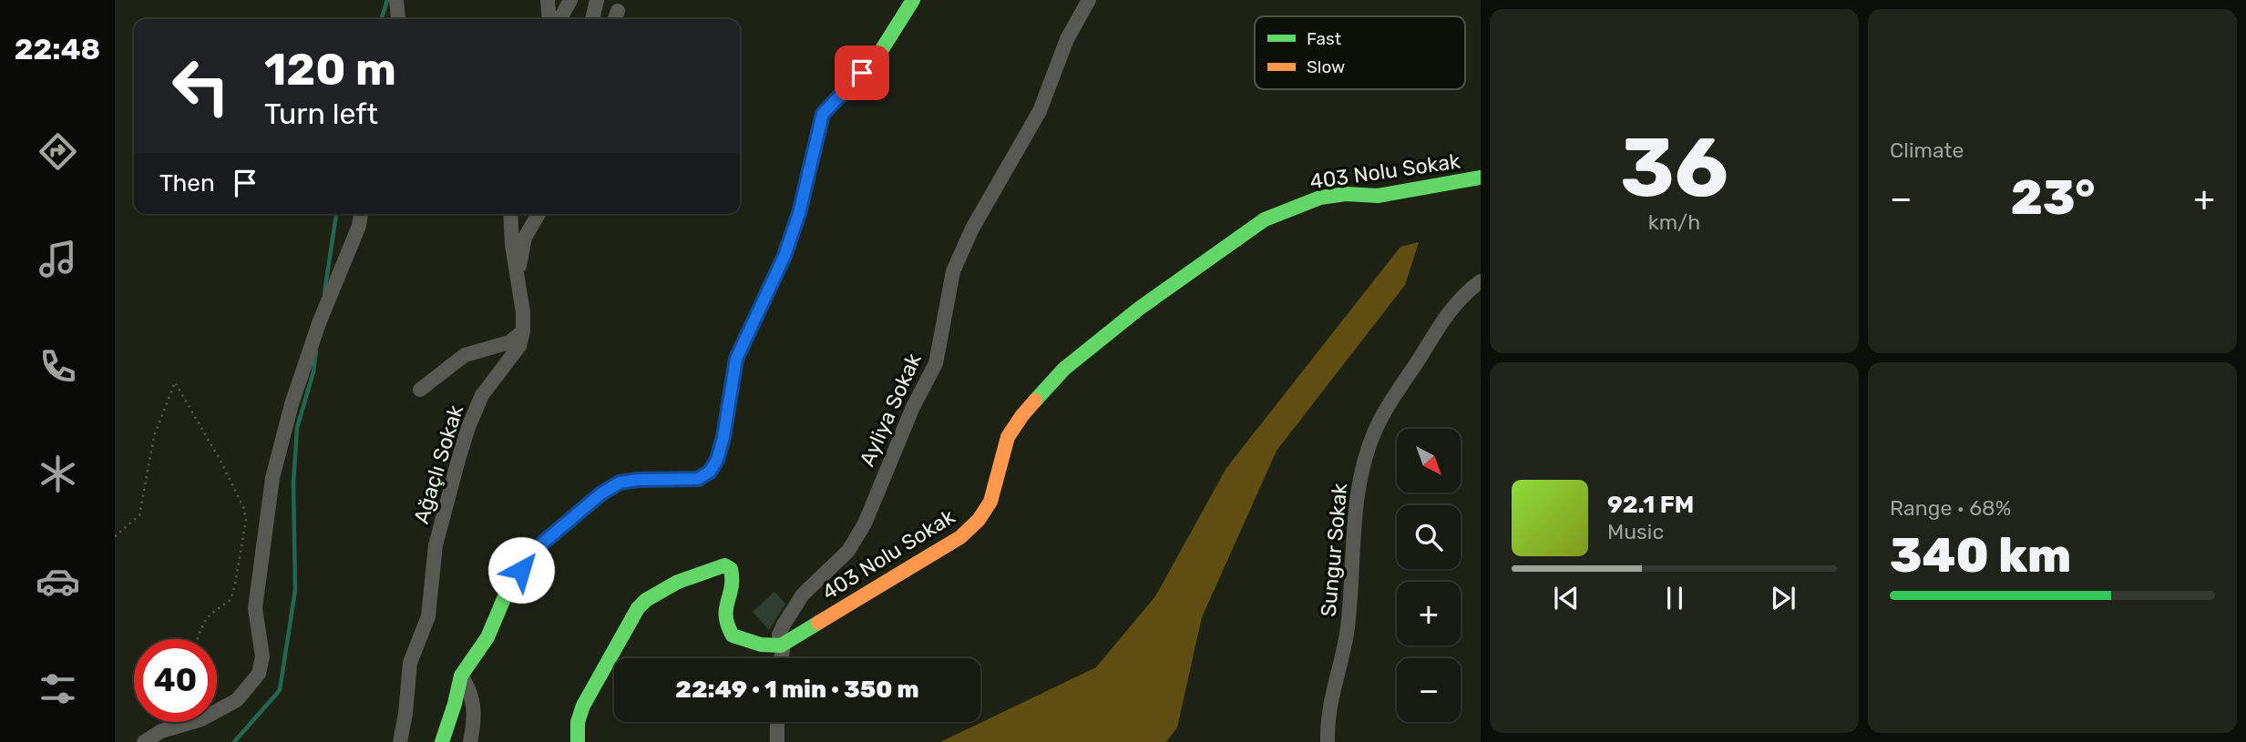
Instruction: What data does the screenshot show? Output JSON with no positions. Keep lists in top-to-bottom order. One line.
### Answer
{"streets":{"street":["403 Nolu Sokak","Ayliya Sokak","Ağaçlı Sokak","Sungur Sokak"]},"crossings":[["403 Nolu Sokak","Ayliya Sokak"]],"legend":["Fast","Slow"],"north":"bottom right","page":{"tabs":"22:48","tile":[["36","km/h"],"Climate",["Range · 68%","340 km"]],"turn":["120 m","Turn left"],"then":"Then","heat":["−","23°","+"],"map_buttons":["+","−"],"song":["92.1 FM","Music"],"limit":"40","trip":"22:49 · 1 min · 350 m"}}
